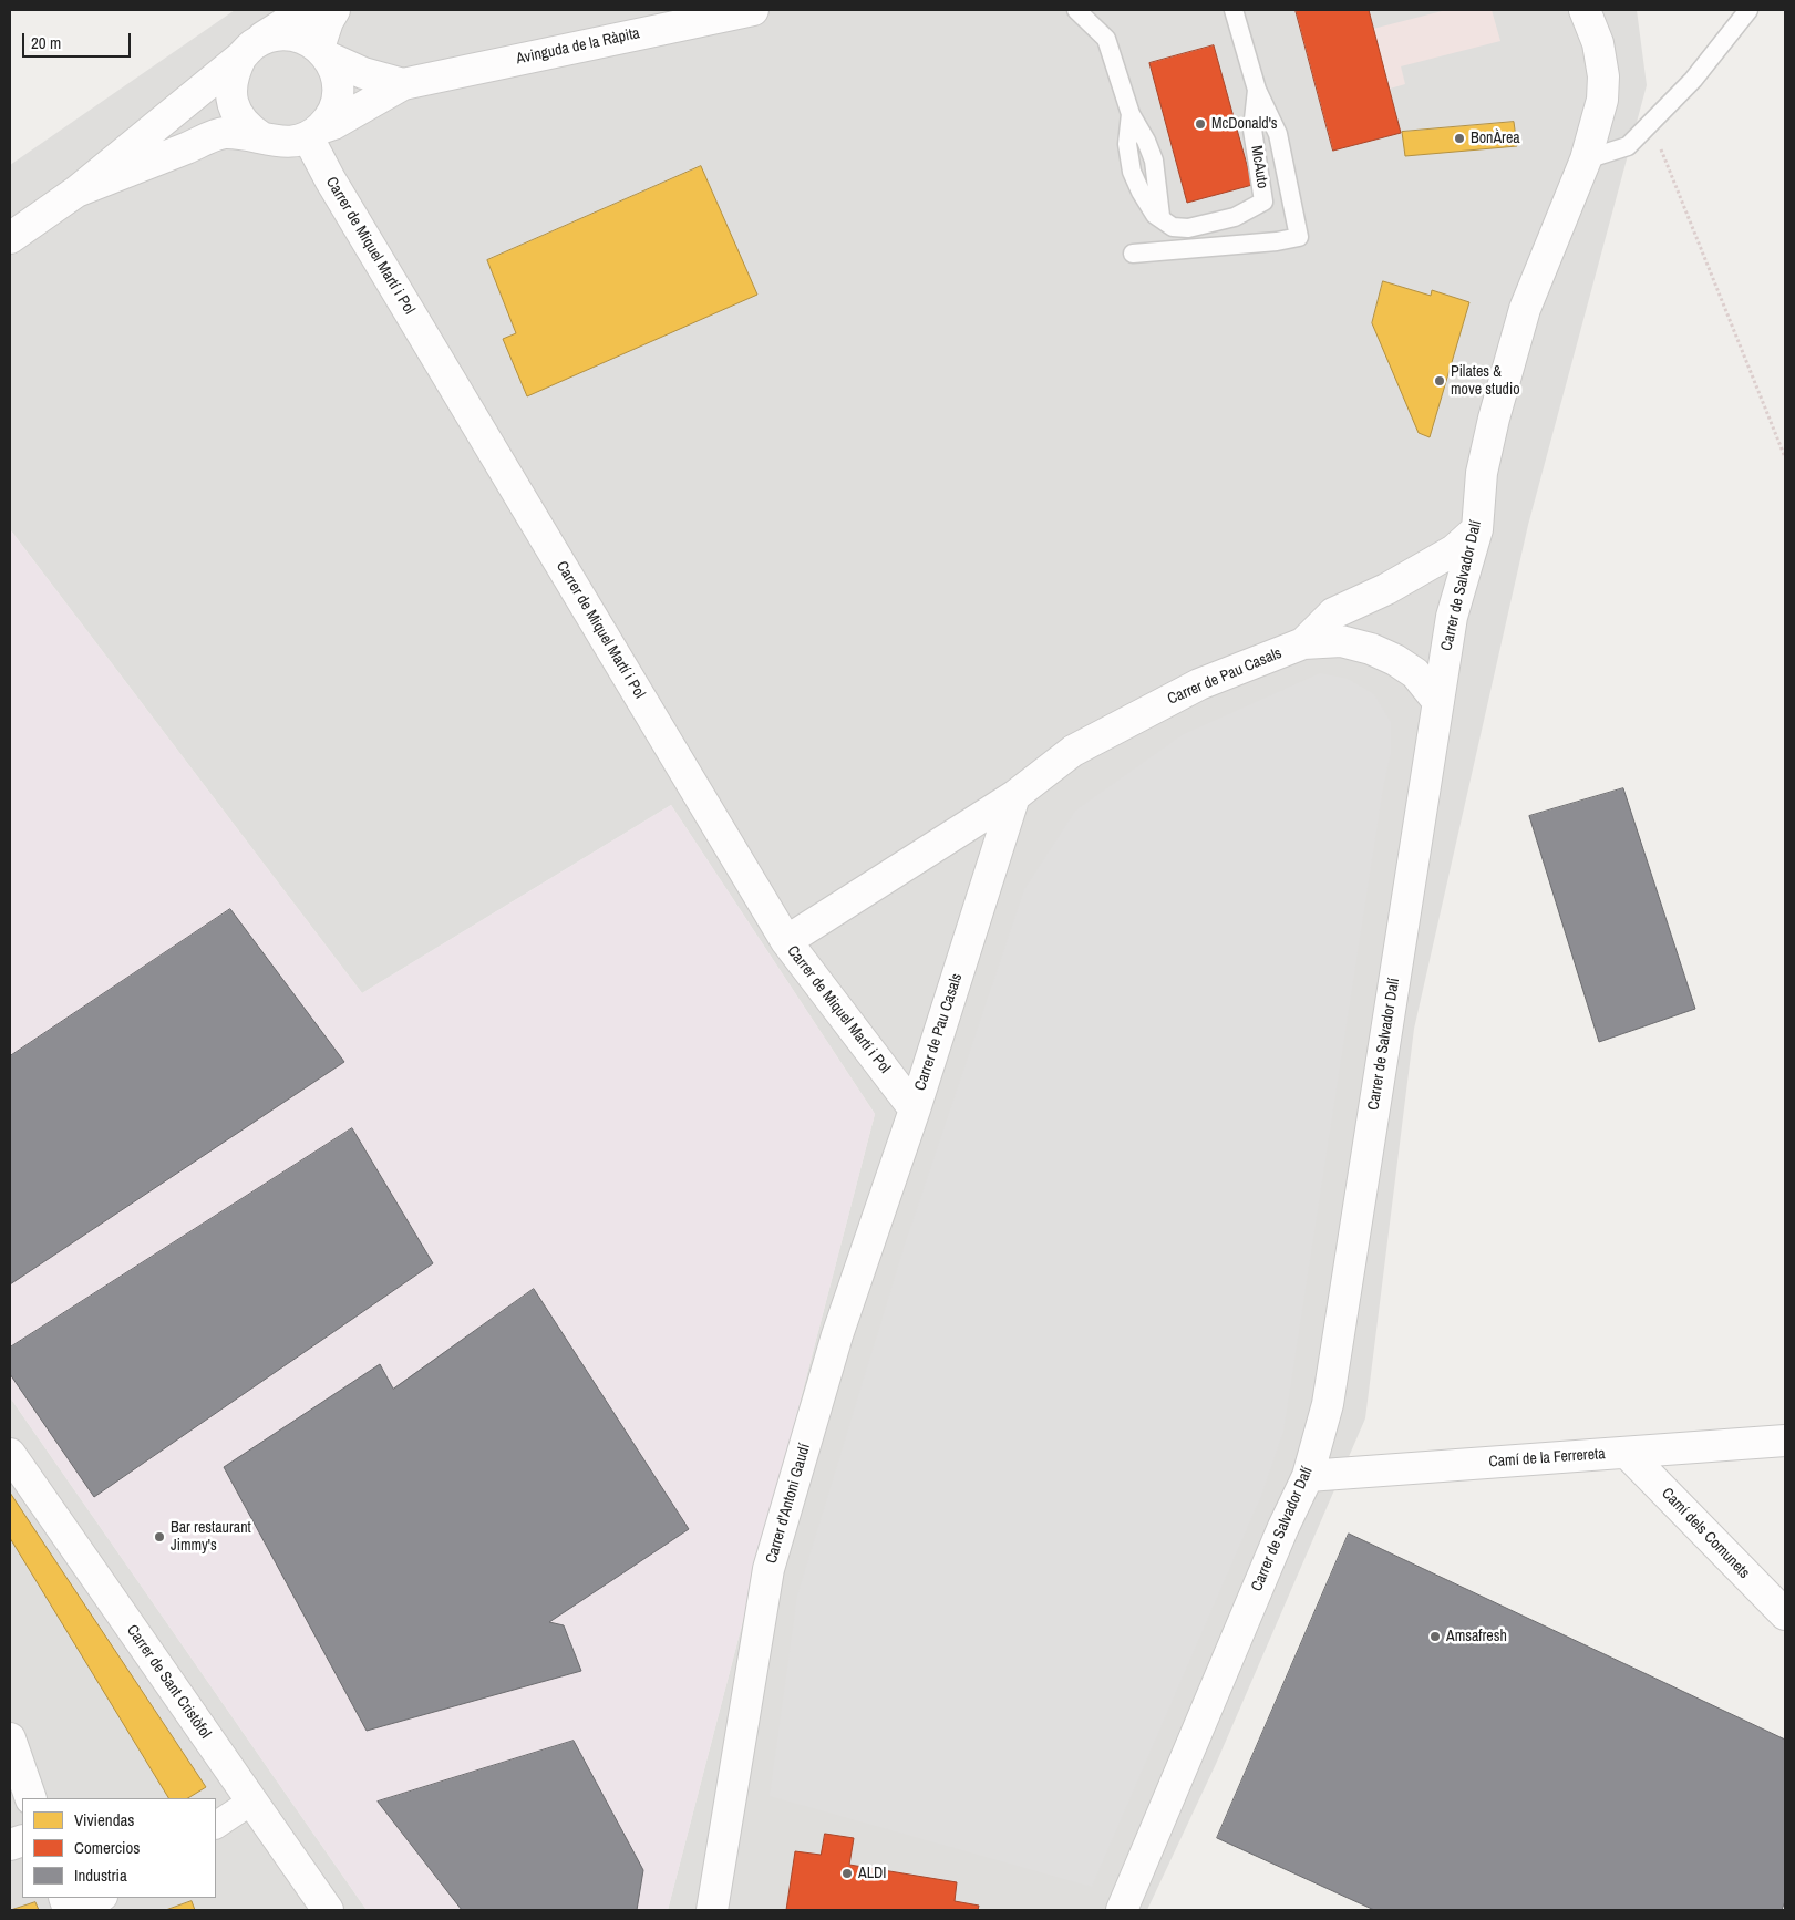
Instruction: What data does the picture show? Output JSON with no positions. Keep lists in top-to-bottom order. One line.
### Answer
{"streets":{"street":["Avinguda de la Ràpita","Carrer de Miquel Martí i Pol","Carrer de Salvador Dalí","Carrer de Pau Casals","Camí de la Ferrereta","Carrer d'Antoni Gaudí","Camí dels Comunets","Carrer de Sant Cristòfol"],"lane":["McAuto"]},"crossings":[["Avinguda de la Ràpita","Carrer de Miquel Martí i Pol"],["Carrer de Miquel Martí i Pol","Carrer de Pau Casals"],["Carrer de Miquel Martí i Pol","Carrer d'Antoni Gaudí"],["Carrer de Salvador Dalí","Carrer de Pau Casals"],["Carrer de Salvador Dalí","Camí de la Ferrereta"],["Carrer de Pau Casals","Carrer d'Antoni Gaudí"],["Camí de la Ferrereta","Camí dels Comunets"]],"places":["McDonald's","BonÀrea","Pilates & move studio","Bar restaurant Jimmy's","Amsafresh","ALDI"],"legend":["Viviendas","Comercios","Industria"],"scale_bar":"20 m"}
